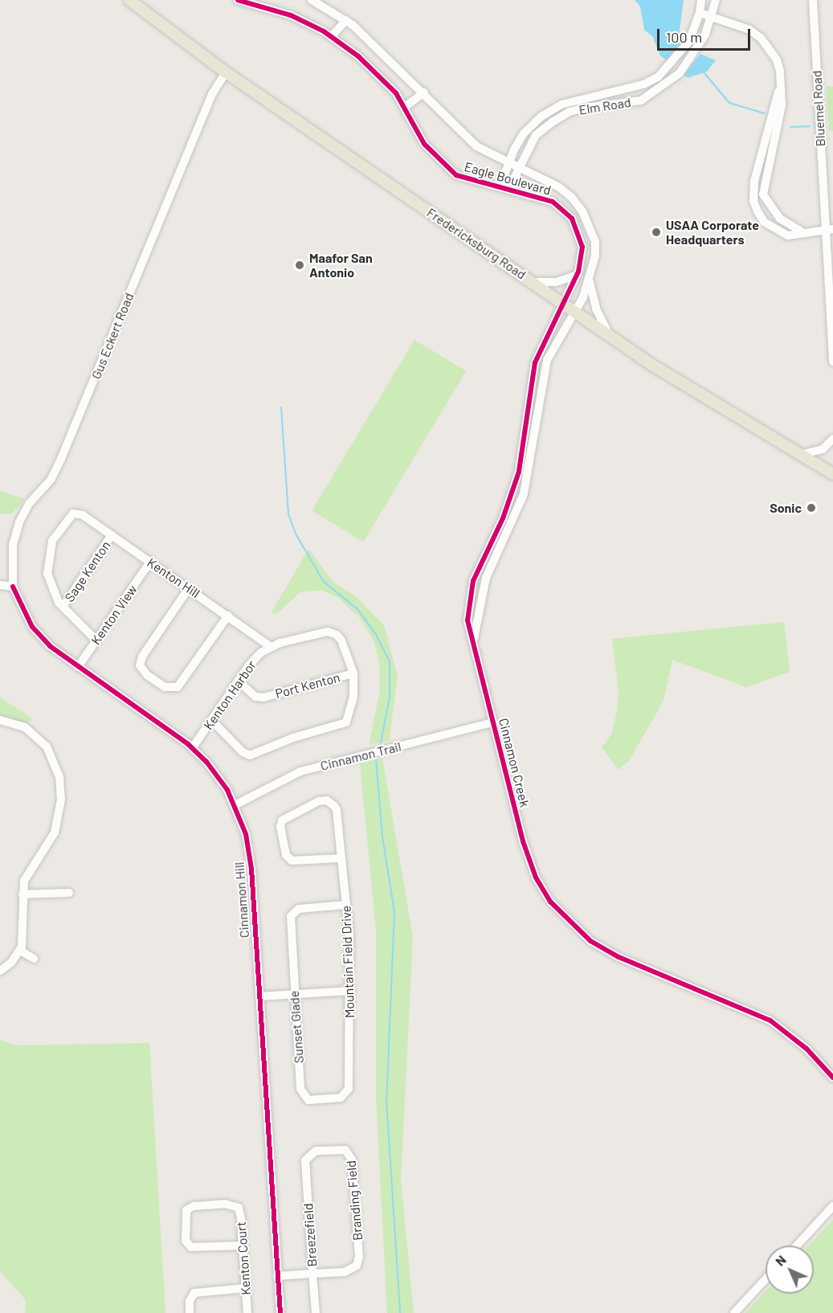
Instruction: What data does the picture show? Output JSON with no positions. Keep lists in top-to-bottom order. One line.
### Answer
{"streets":{"main road":["Fredericksburg Road"],"street":["Elm Road","Bluemel Road","Eagle Boulevard","Gus Eckert Road","Sage Kenton","Kenton Hill","Kenton View","Port Kenton","Kenton Harbor","Cinnamon Trail","Cinnamon Creek","Cinnamon Hill","Mountain Field Drive","Sunset Glade","Branding Field","Breezefield","Kenton Court"]},"crossings":[["Elm Road","Eagle Boulevard"],["Eagle Boulevard","Fredericksburg Road"],["Eagle Boulevard","Cinnamon Creek"],["Fredericksburg Road","Gus Eckert Road"],["Fredericksburg Road","Cinnamon Creek"],["Gus Eckert Road","Cinnamon Hill"],["Sage Kenton","Kenton Hill"],["Kenton Hill","Kenton View"],["Kenton Hill","Kenton Harbor"],["Kenton View","Cinnamon Hill"],["Port Kenton","Kenton Harbor"],["Kenton Harbor","Cinnamon Hill"],["Cinnamon Trail","Cinnamon Creek"],["Cinnamon Trail","Cinnamon Hill"],["Mountain Field Drive","Sunset Glade"],["Branding Field","Breezefield"]],"places":["USAA Corporate Headquarters","Maafor San Antonio","Sonic"],"scale_bar":"100 m","north":"top left"}
